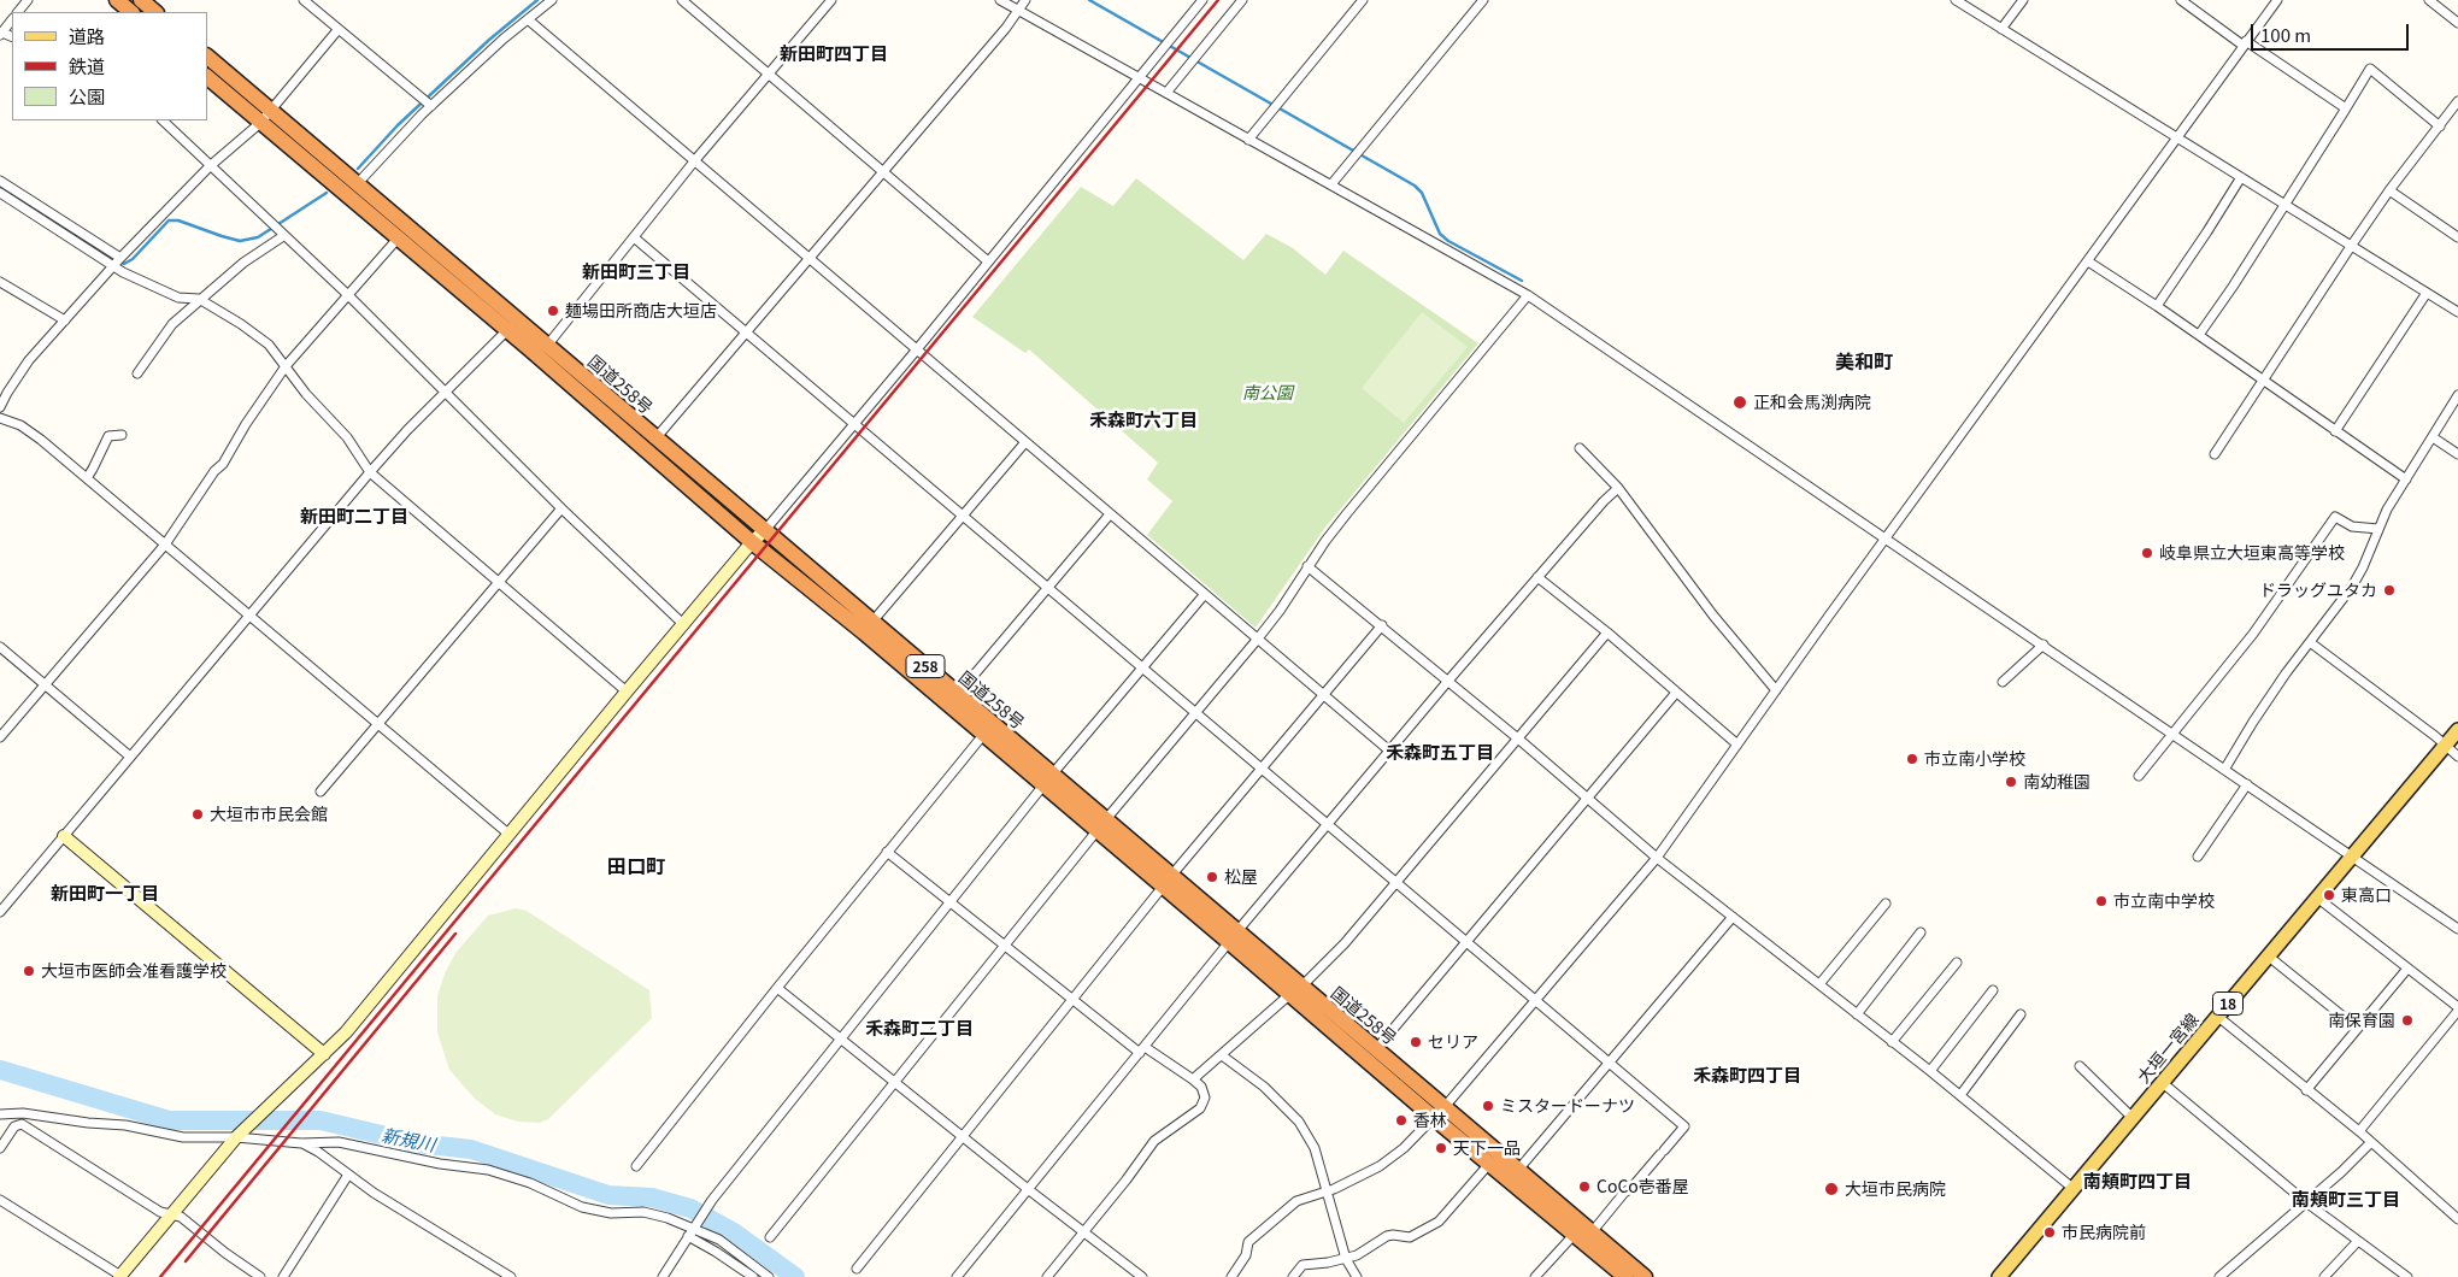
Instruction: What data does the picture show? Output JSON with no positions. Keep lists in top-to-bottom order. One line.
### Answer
{"streets":{"highway":["国道258号","258"],"main road":["18","大垣一宮線"]},"districts":["新田町四丁目","新田町三丁目","美和町","禾森町六丁目","新田町二丁目","禾森町五丁目","田口町","新田町一丁目","禾森町二丁目","禾森町四丁目","南頬町四丁目","南頬町三丁目"],"water":["新規川"],"parks":["南公園"],"places":["麺場田所商店大垣店","正和会馬渕病院","岐阜県立大垣東高等学校","ドラッグユタカ","市立南小学校","南幼稚園","大垣市市民会館","松屋","東高口","市立南中学校","大垣市医師会准看護学校","南保育園","セリア","ミスタードーナツ","香林","天下一品","CoCo壱番屋","大垣市民病院","市民病院前"],"legend":["道路","鉄道","公園"],"scale_bar":"100 m"}
